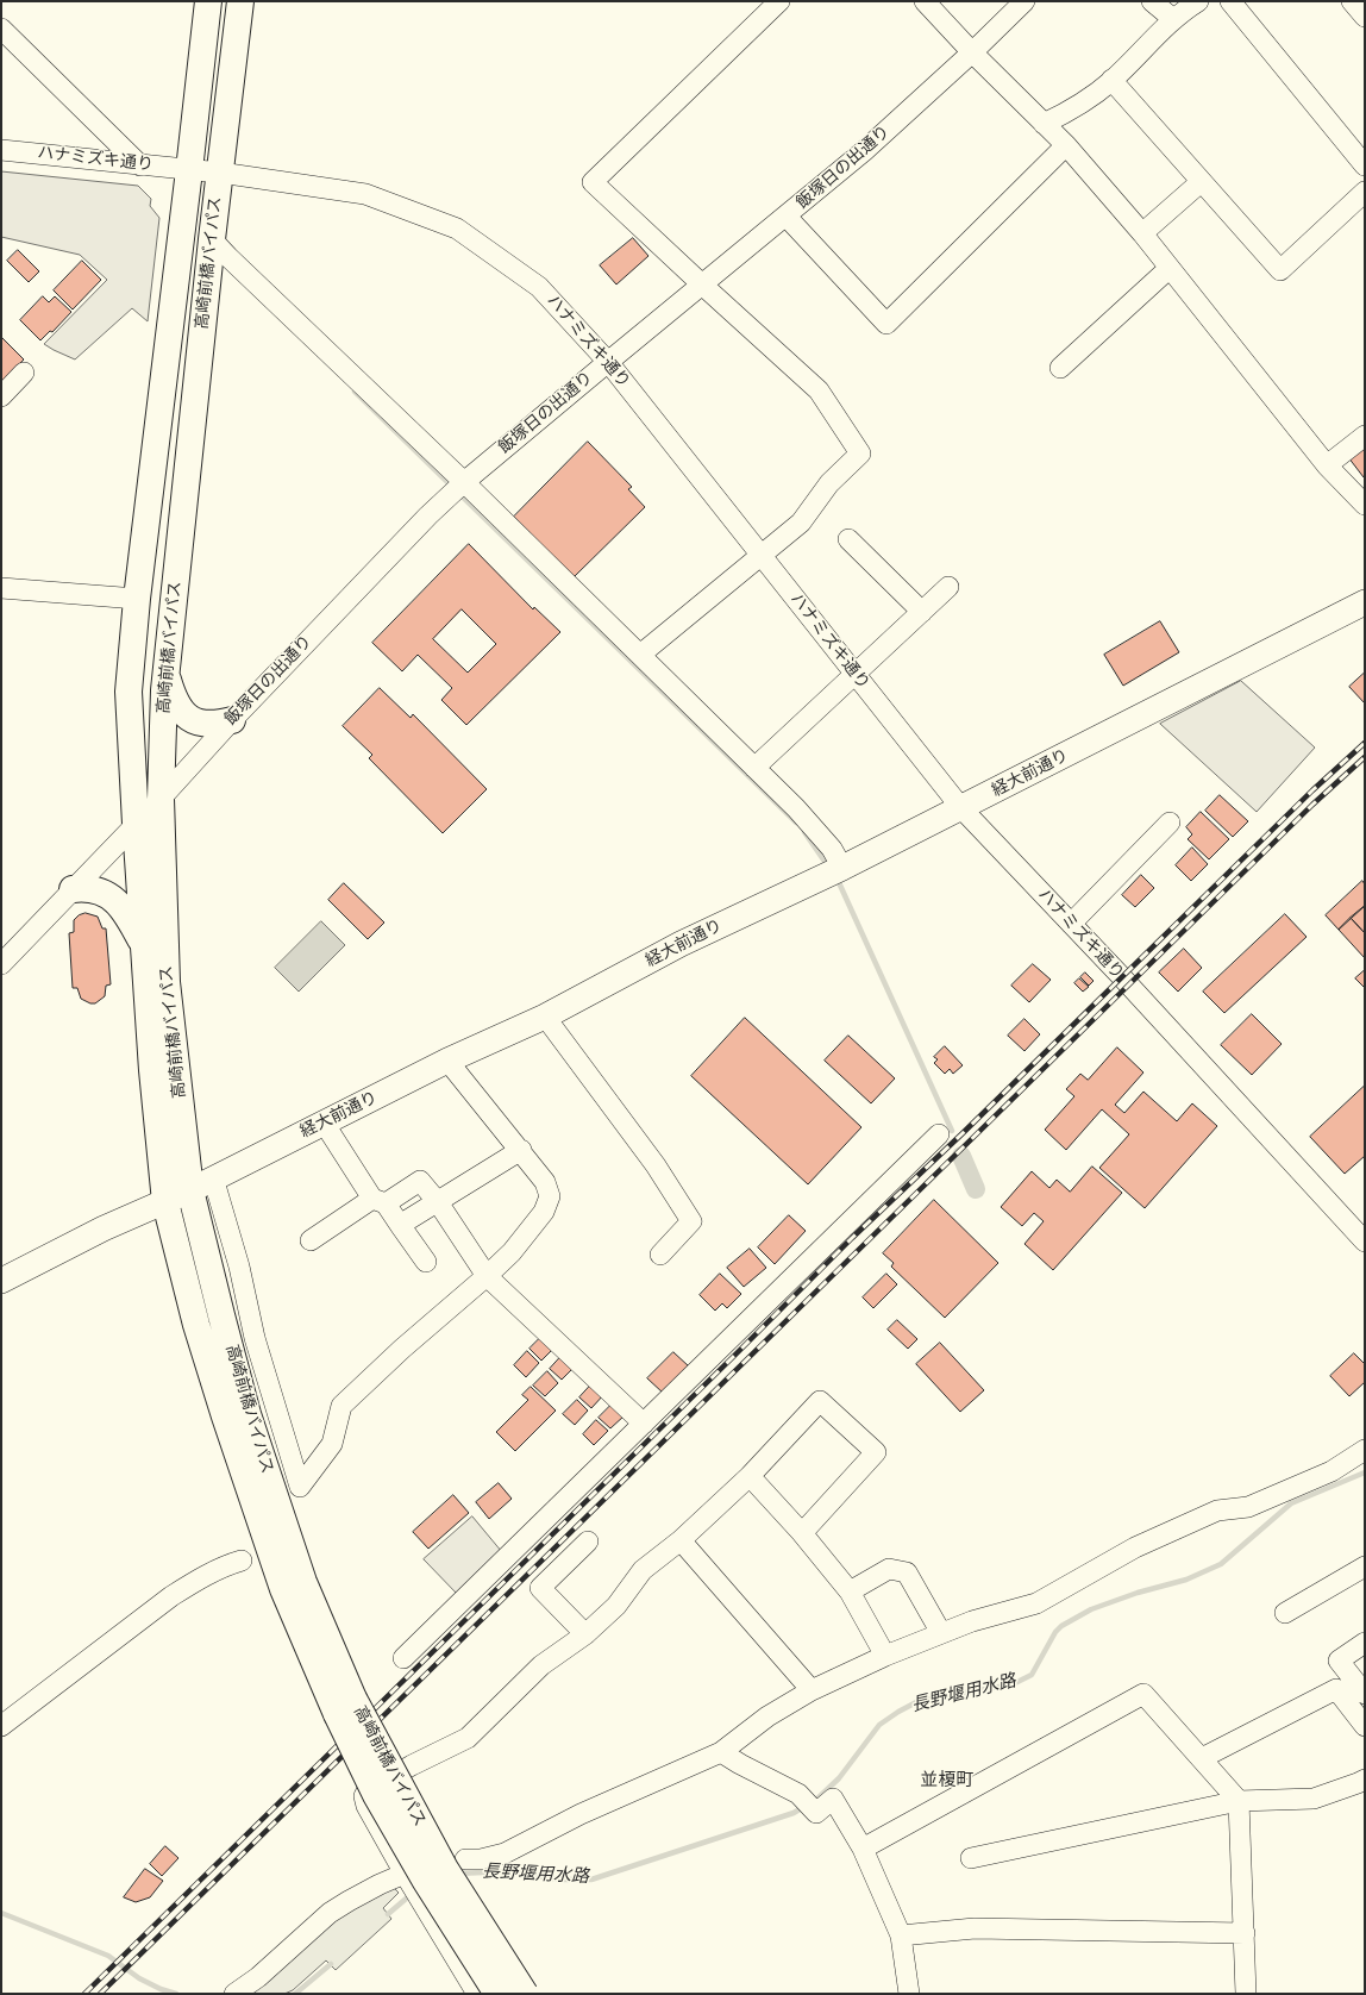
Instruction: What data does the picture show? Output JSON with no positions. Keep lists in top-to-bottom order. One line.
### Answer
{"streets":{"highway":["高崎前橋バイパス"],"main road":["経大前通り"],"street":["ハナミズキ通り","飯塚日の出通り"]},"crossings":[["ハナミズキ通り","飯塚日の出通り"],["ハナミズキ通り","高崎前橋バイパス"],["ハナミズキ通り","経大前通り"],["飯塚日の出通り","高崎前橋バイパス"],["高崎前橋バイパス","経大前通り"]],"districts":["並榎町"],"water":["長野堰用水路"]}
